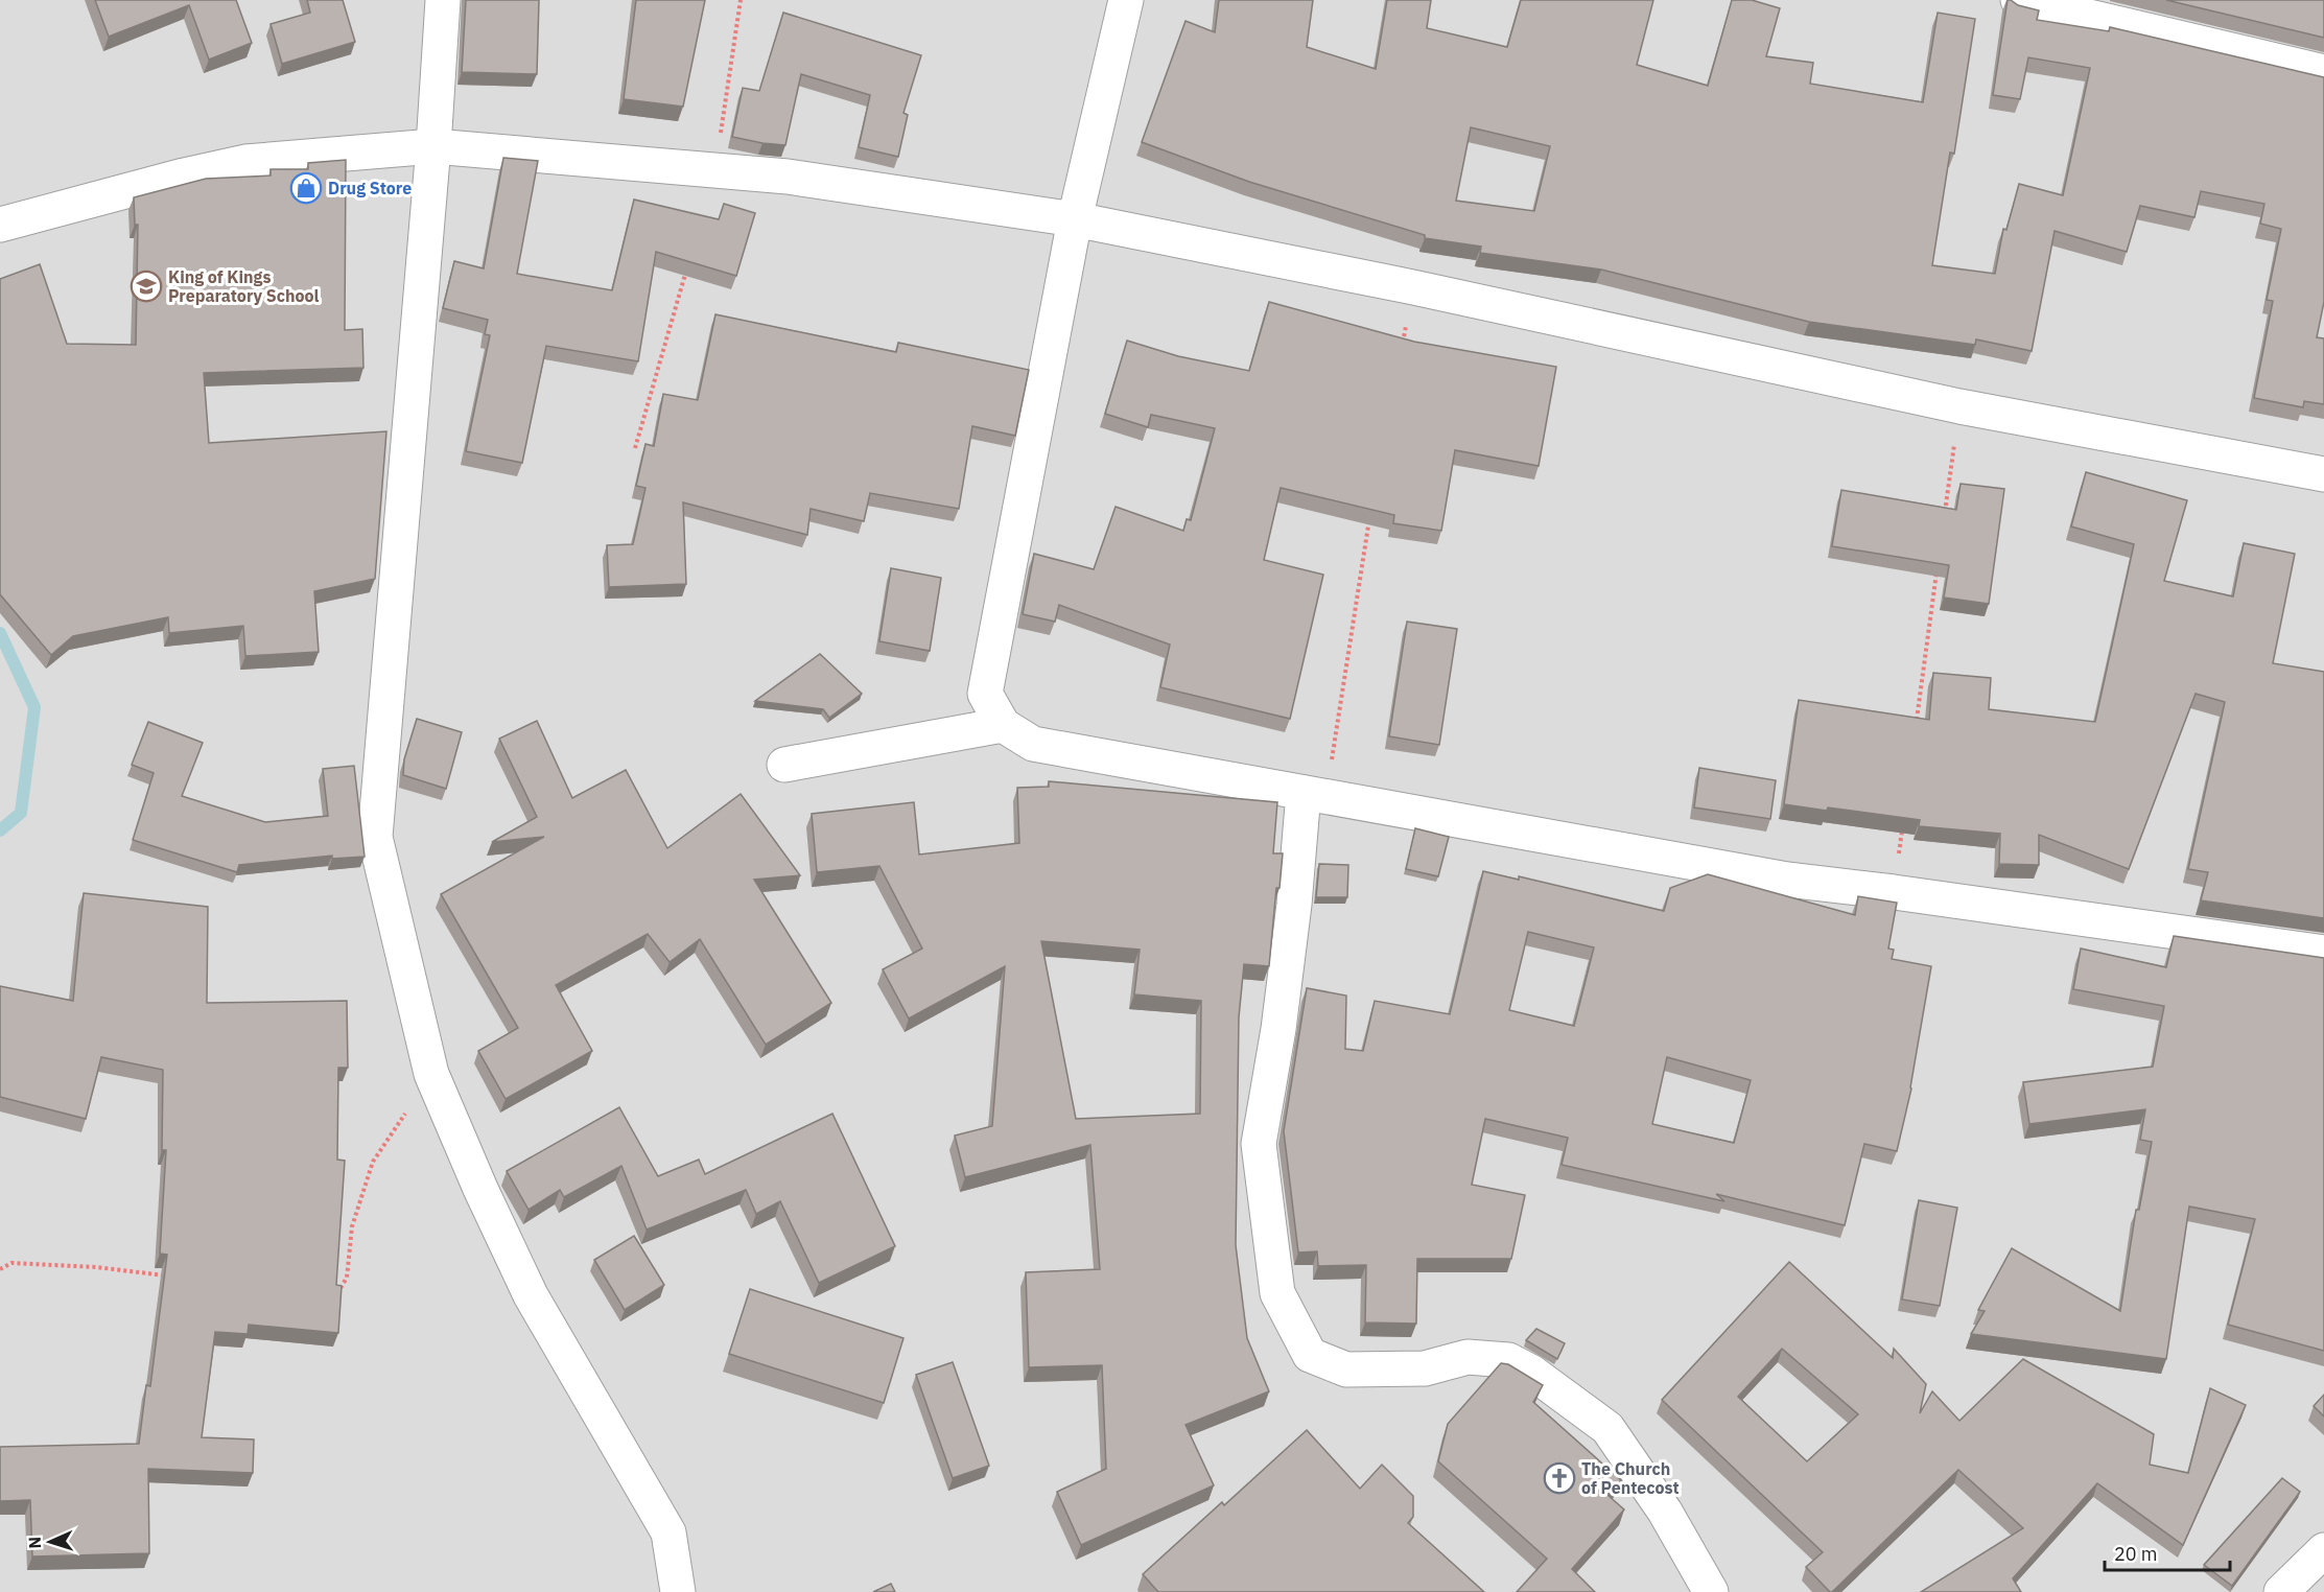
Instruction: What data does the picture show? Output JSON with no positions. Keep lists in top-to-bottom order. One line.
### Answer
{"places":{"shop":["Drug Store"],"school or university":["King of Kings Preparatory School"],"church":["The Church of Pentecost"]},"scale_bar":"20 m","north":"left"}
